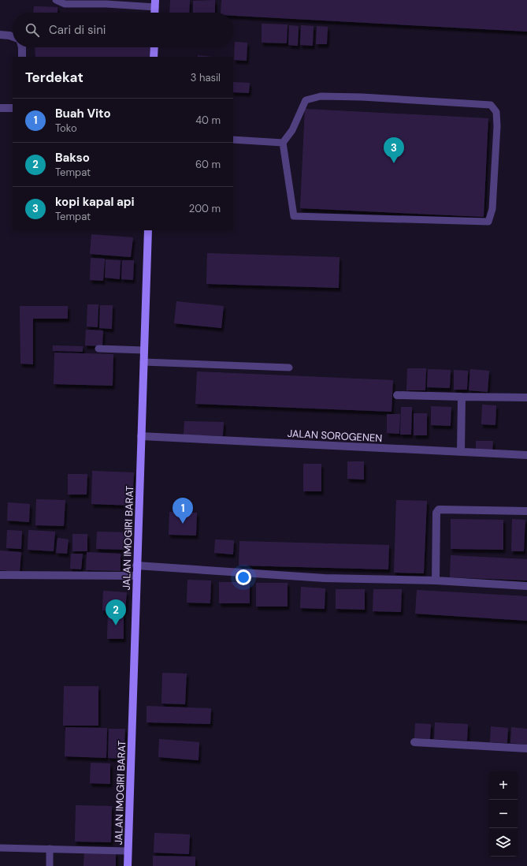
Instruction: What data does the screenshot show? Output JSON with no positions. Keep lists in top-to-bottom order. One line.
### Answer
{"streets":{"main road":["JALAN IMOGIRI BARAT"],"street":["JALAN SOROGENEN"]},"crossings":[["JALAN SOROGENEN","JALAN IMOGIRI BARAT"]],"page":{"search":"Cari di sini","heading":["Terdekat","3 hasil"],"list":[{"mark":"1","name":"Buah Vito","note":"Toko","value":"40 m"},{"mark":"2","name":"Bakso","note":"Tempat","value":"60 m"},{"mark":"3","name":"kopi kapal api","note":"Tempat","value":"200 m"}],"pins":["3","1","2"],"map_buttons":["+","−"]}}
